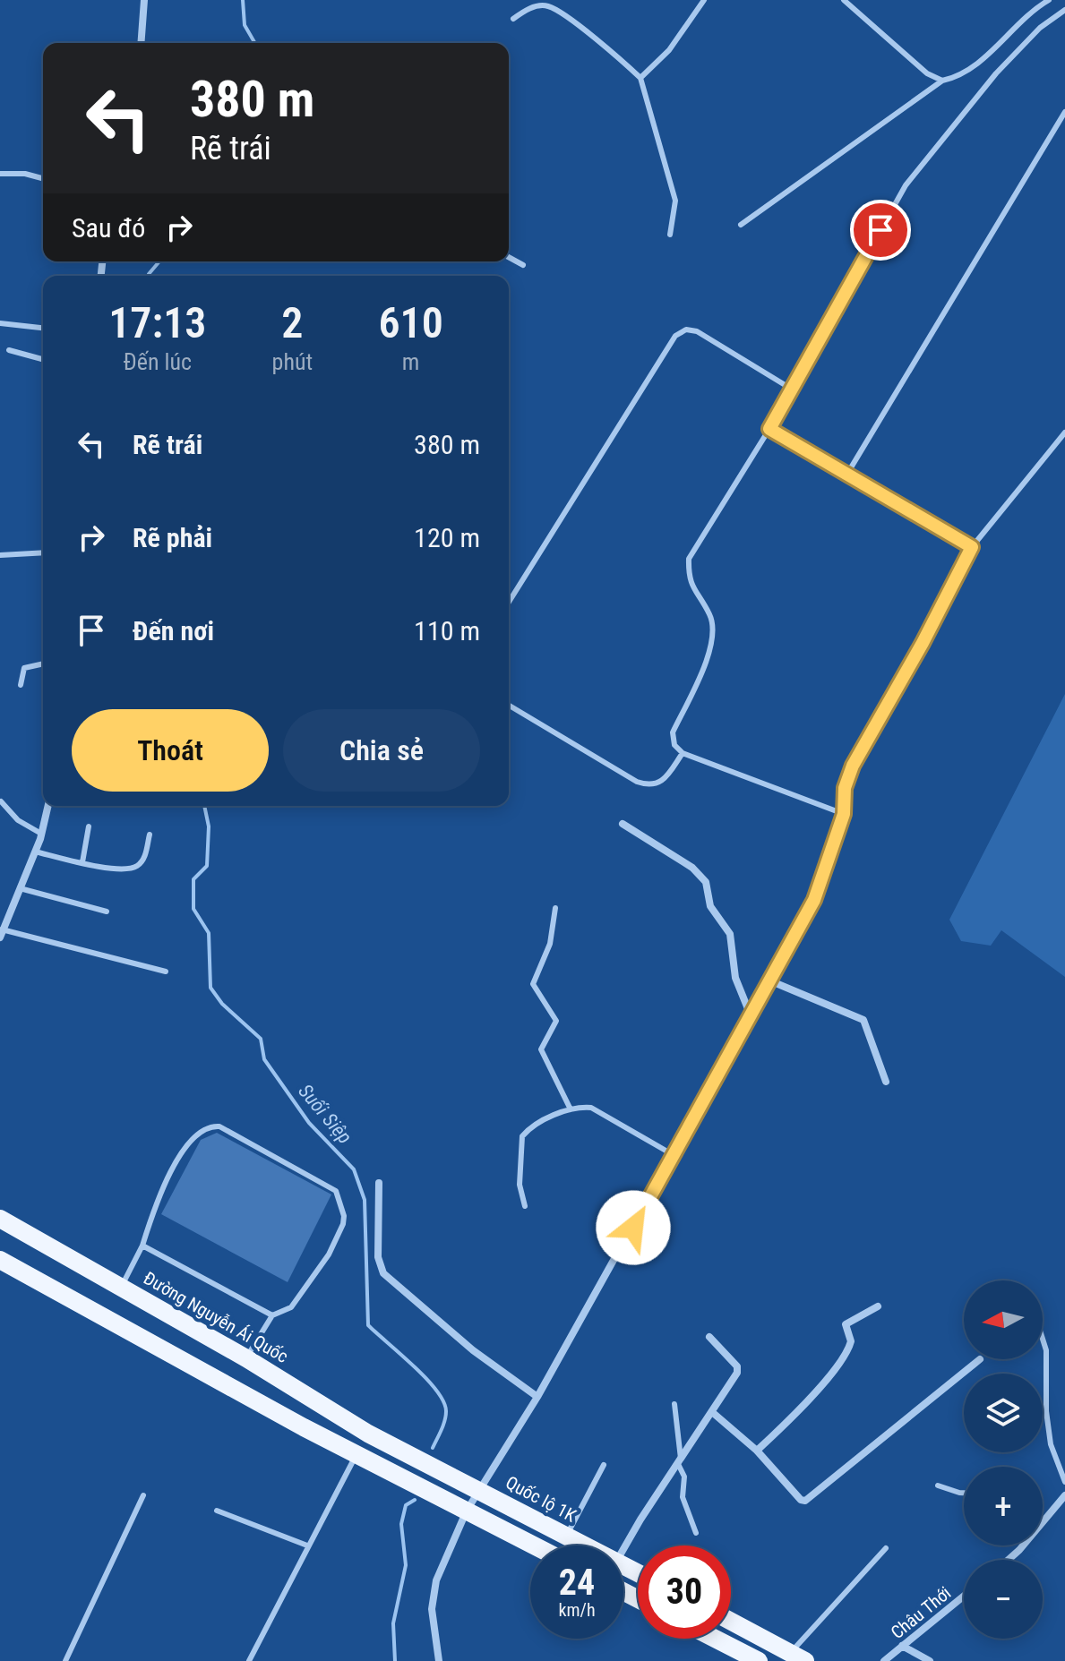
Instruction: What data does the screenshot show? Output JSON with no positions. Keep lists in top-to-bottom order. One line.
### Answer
{"streets":{"main road":["Đường Nguyễn Ái Quốc","Quốc lộ 1K"],"street":["Châu Thới"]},"crossings":[["Đường Nguyễn Ái Quốc","Quốc lộ 1K"]],"water":["Suối Siệp"],"north":"left","page":{"turn":["380 m","Rẽ trái"],"then":"Sau đó","eta":["17:13","Đến lúc","2","phút","610","m"],"list":[{"name":"Rẽ trái","value":"380 m"},{"name":"Rẽ phải","value":"120 m"},{"name":"Đến nơi","value":"110 m"}],"buttons":["Thoát","Chia sẻ"],"map_buttons":["+","−"],"speed":"24 km/h","limit":"30"}}
